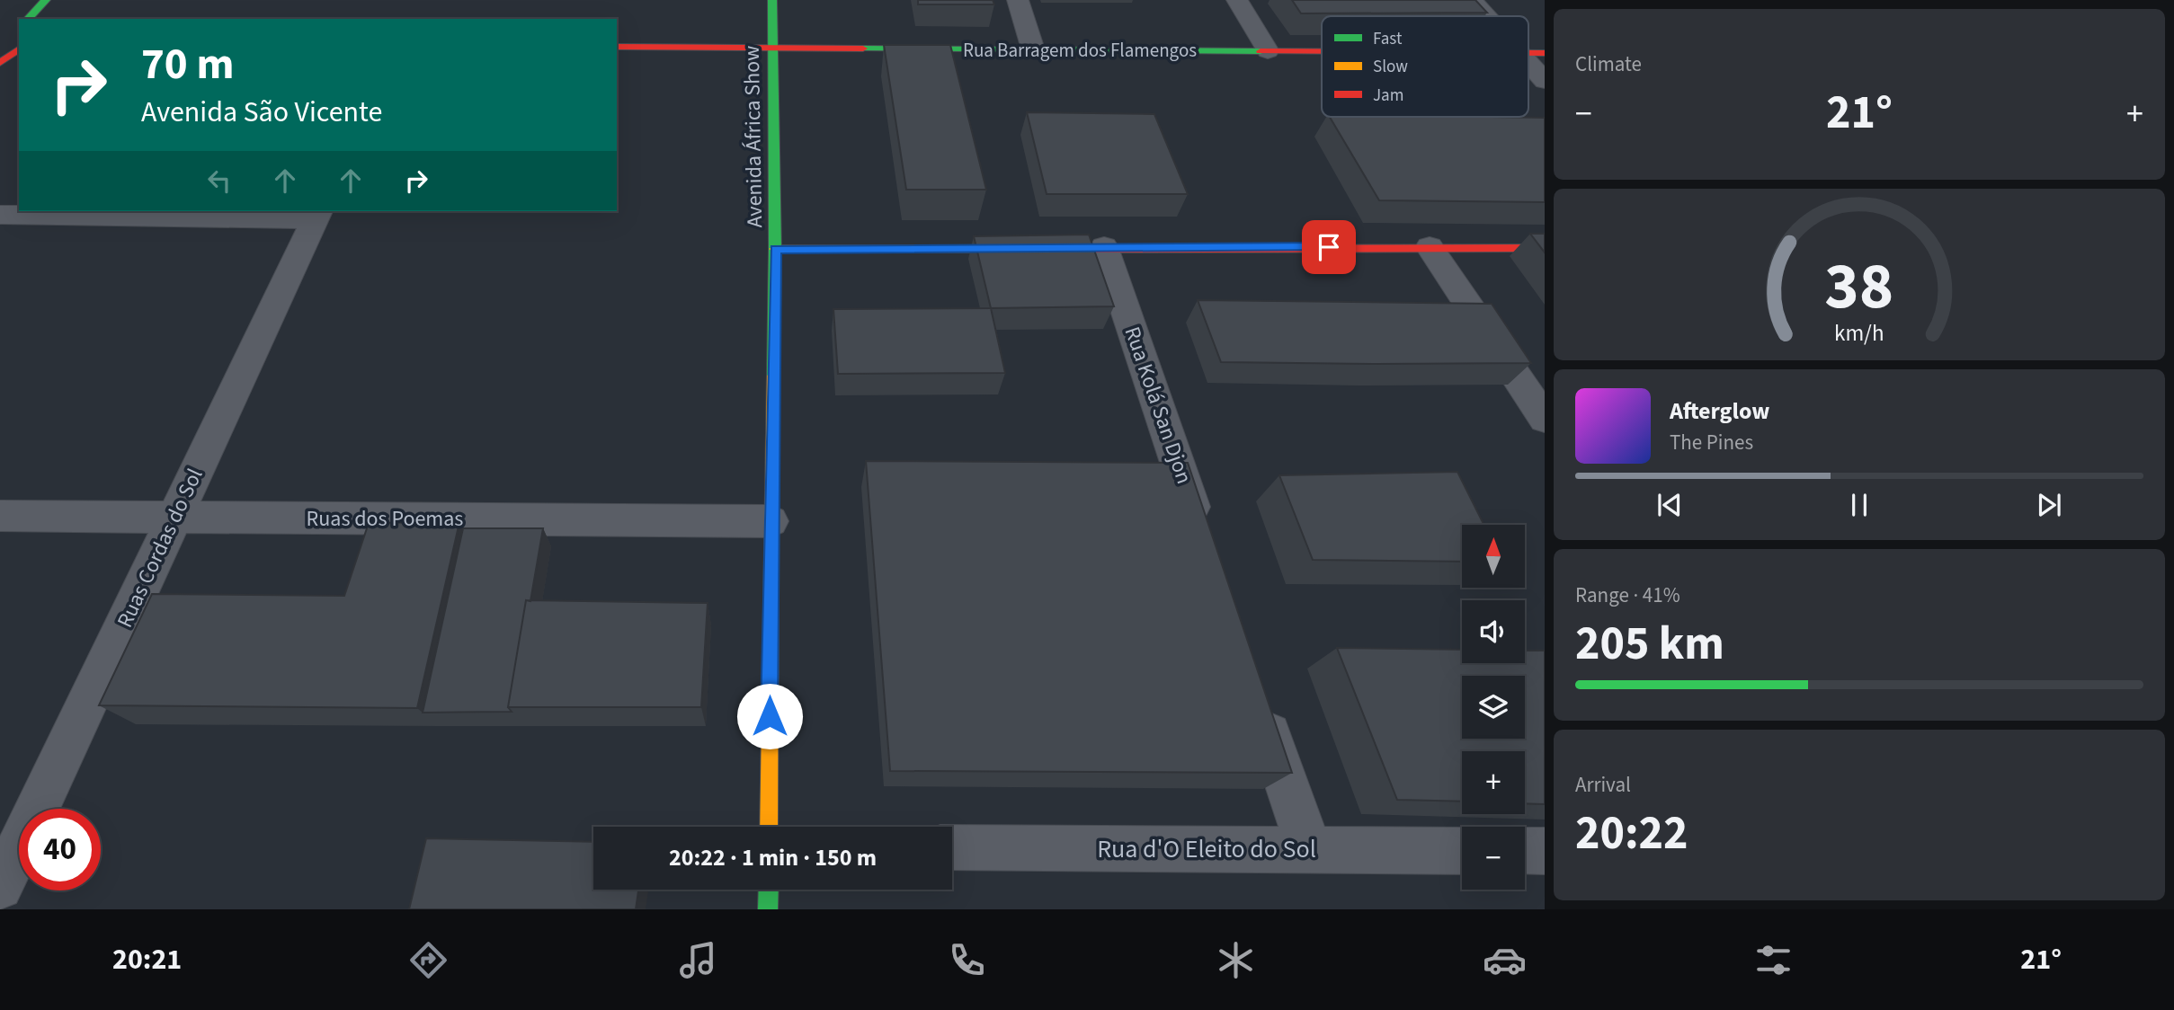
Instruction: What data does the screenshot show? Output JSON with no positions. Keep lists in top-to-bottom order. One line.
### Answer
{"streets":{"street":["Rua Barragem dos Flamengos","Avenida África Show","Rua Kolá San Djon","Ruas dos Poemas","Ruas Cordas do Sol","Rua d'O Eleito do Sol"]},"crossings":[["Rua Barragem dos Flamengos","Avenida África Show"],["Avenida África Show","Ruas dos Poemas"],["Ruas dos Poemas","Ruas Cordas do Sol"]],"legend":["Fast","Slow","Jam"],"north":"top","page":{"tile":["Climate",["Range · 41%","205 km"],["Arrival","20:22"]],"turn":["70 m","Avenida São Vicente"],"heat":["−","21°","+"],"song":["Afterglow","The Pines"],"map_buttons":["+","−"],"limit":"40","trip":"20:22 · 1 min · 150 m","tabs":["20:21","21°"],"gauge":["38","km/h"]}}
